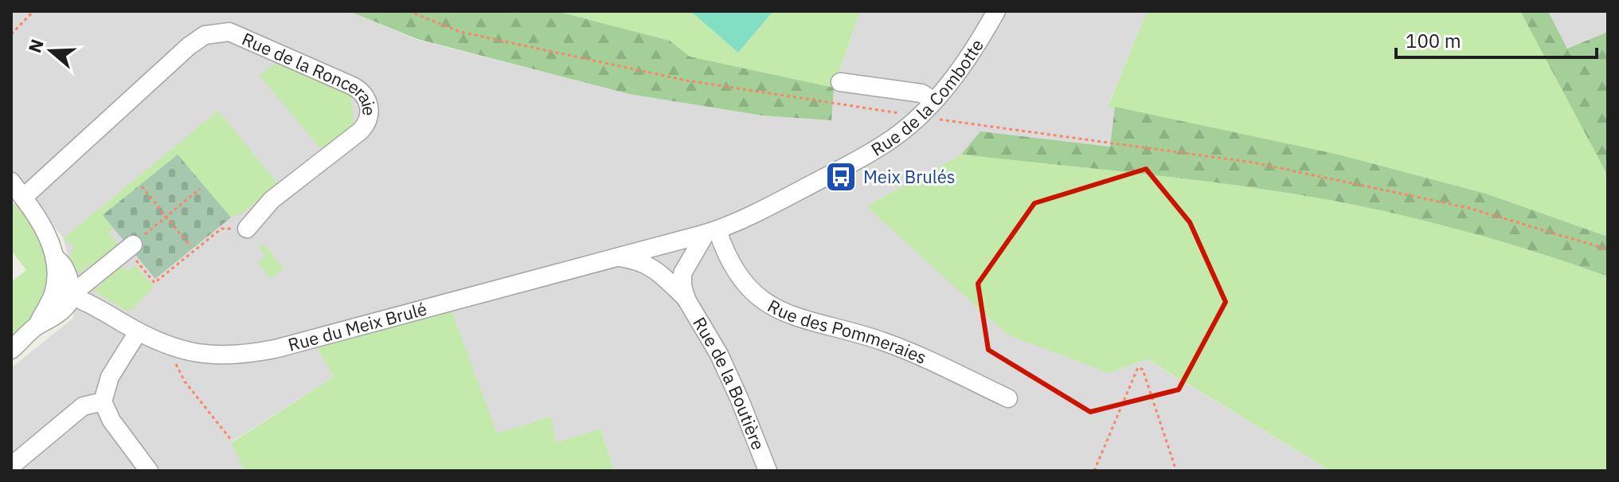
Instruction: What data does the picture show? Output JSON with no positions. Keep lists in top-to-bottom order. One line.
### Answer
{"streets":{"street":["Rue de la Ronceraie","Rue de la Combotte","Rue du Meix Brulé","Rue des Pommeraies","Rue de la Boutière"]},"crossings":[["Rue de la Combotte","Rue du Meix Brulé"],["Rue de la Combotte","Rue des Pommeraies"],["Rue de la Combotte","Rue de la Boutière"],["Rue du Meix Brulé","Rue de la Boutière"]],"places":{"bus stop":["Meix Brulés"]},"scale_bar":"100 m","north":"left"}
